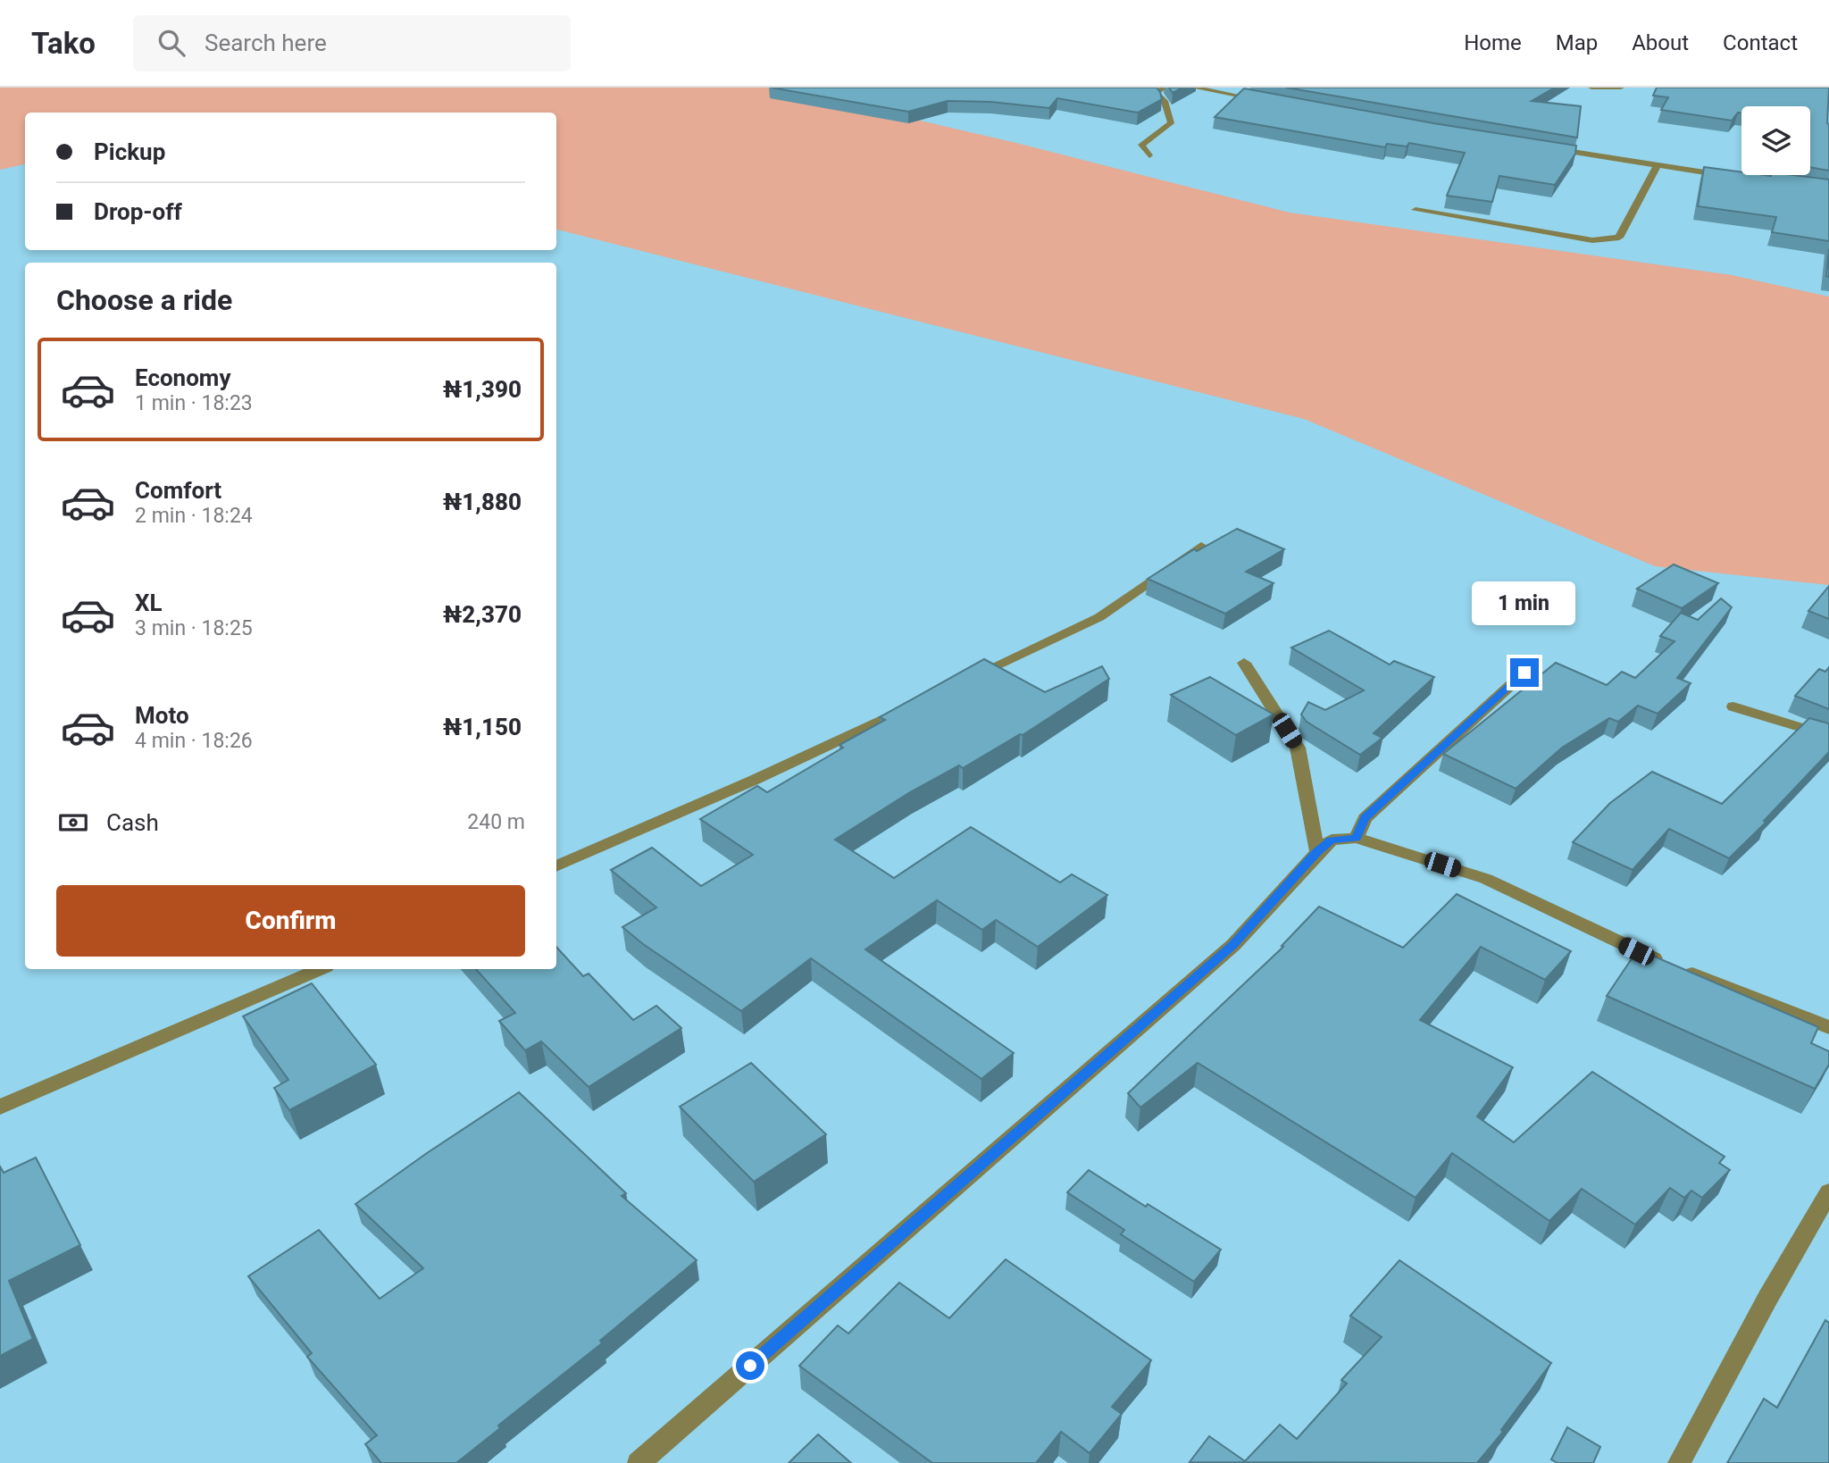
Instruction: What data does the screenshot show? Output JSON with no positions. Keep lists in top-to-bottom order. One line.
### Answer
{"page":{"header":"Tako","search":"Search here","nav":["Home","Map","About","Contact"],"banner":["Pickup","Drop-off"],"heading":"Choose a ride","list":[{"name":"Economy","note":"1 min · 18:23","value":"₦1,390"},{"name":"Comfort","note":"2 min · 18:24","value":"₦1,880"},{"name":"XL","note":"3 min · 18:25","value":"₦2,370"},{"name":"Moto","note":"4 min · 18:26","value":"₦1,150"}],"bubble":"1 min","pay":["Cash","240 m"],"buttons":"Confirm"}}
